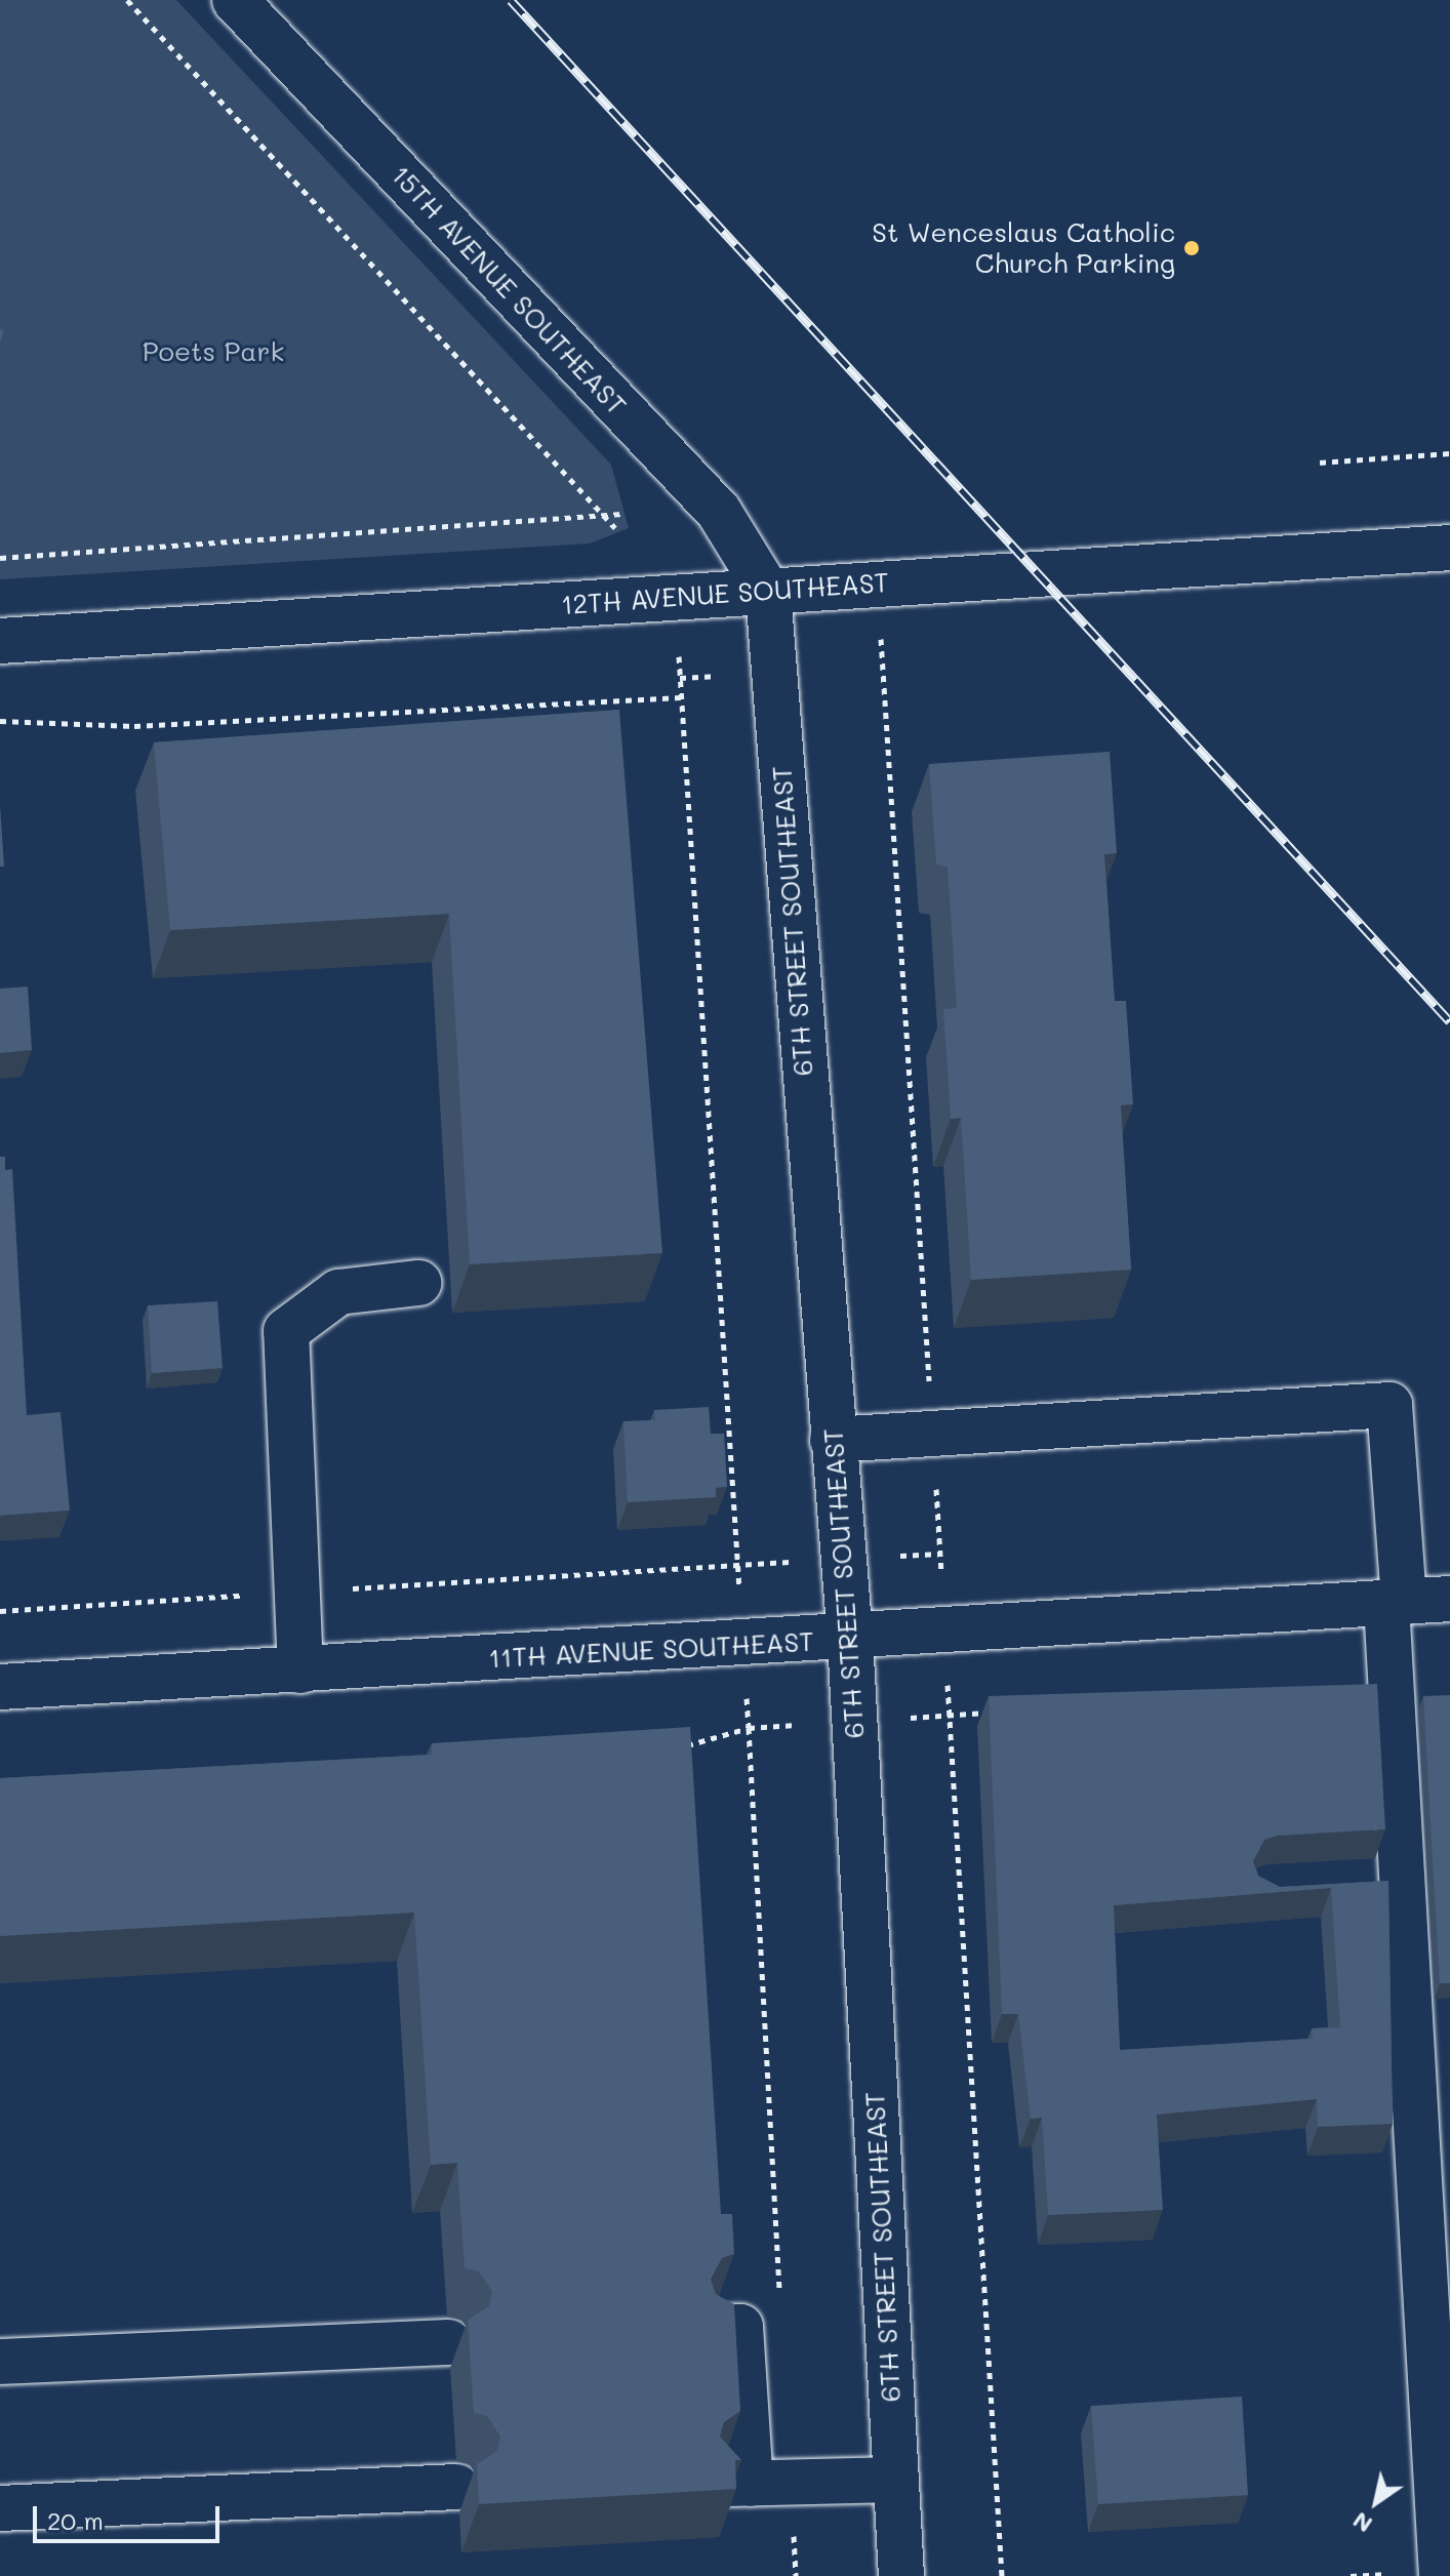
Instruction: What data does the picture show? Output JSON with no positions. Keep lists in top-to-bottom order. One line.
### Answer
{"streets":{"street":["15TH AVENUE SOUTHEAST","12TH AVENUE SOUTHEAST","6TH STREET SOUTHEAST","11TH AVENUE SOUTHEAST"]},"crossings":[["15TH AVENUE SOUTHEAST","12TH AVENUE SOUTHEAST"],["15TH AVENUE SOUTHEAST","6TH STREET SOUTHEAST"],["12TH AVENUE SOUTHEAST","6TH STREET SOUTHEAST"],["6TH STREET SOUTHEAST","11TH AVENUE SOUTHEAST"]],"parks":["Poets Park"],"places":["St Wenceslaus Catholic Church Parking"],"scale_bar":"20 m","north":"bottom left"}
